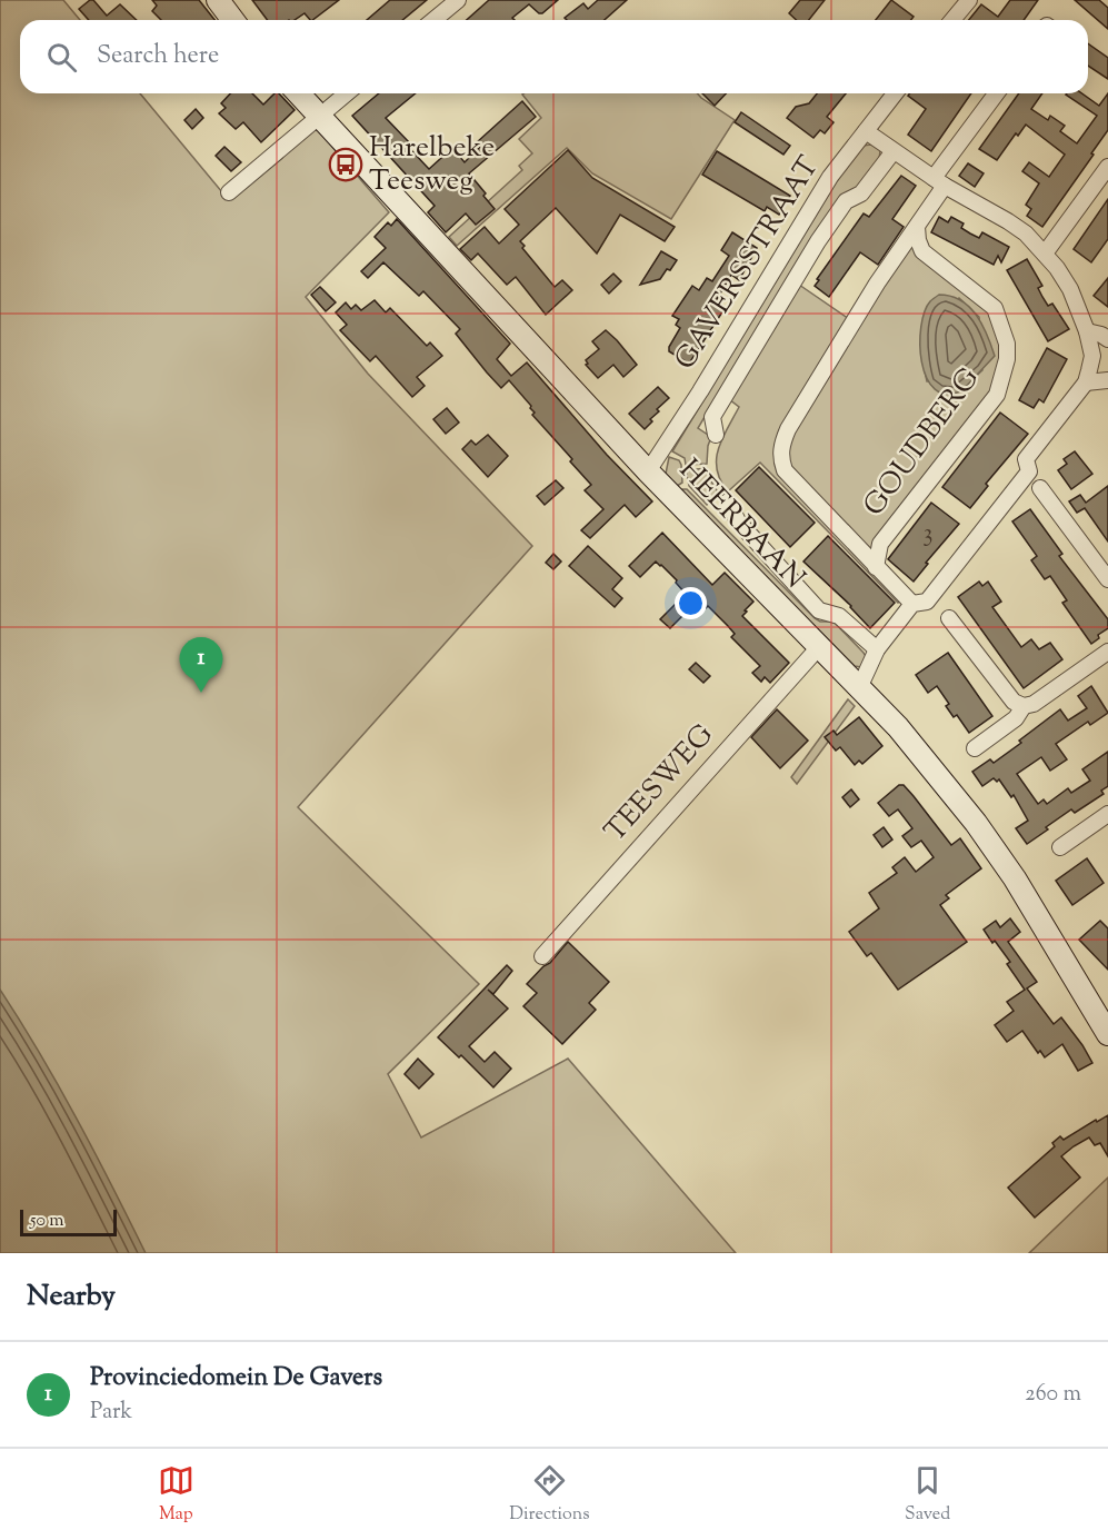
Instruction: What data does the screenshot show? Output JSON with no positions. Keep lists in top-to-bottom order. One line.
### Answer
{"streets":{"street":["GAVERSSTRAAT","GOUDBERG","HEERBAAN","TEESWEG"]},"crossings":[["GAVERSSTRAAT","HEERBAAN"],["HEERBAAN","TEESWEG"]],"places":{"bus stop":["Harelbeke Teesweg"]},"house_numbers":["3"],"scale_bar":"50 m","page":{"search":"Search here","pins":"1","scale":"50 m","heading":"Nearby","list":[{"mark":"1","name":"Provinciedomein De Gavers","note":"Park","value":"260 m"}],"nav":["Map","Directions","Saved"]}}
